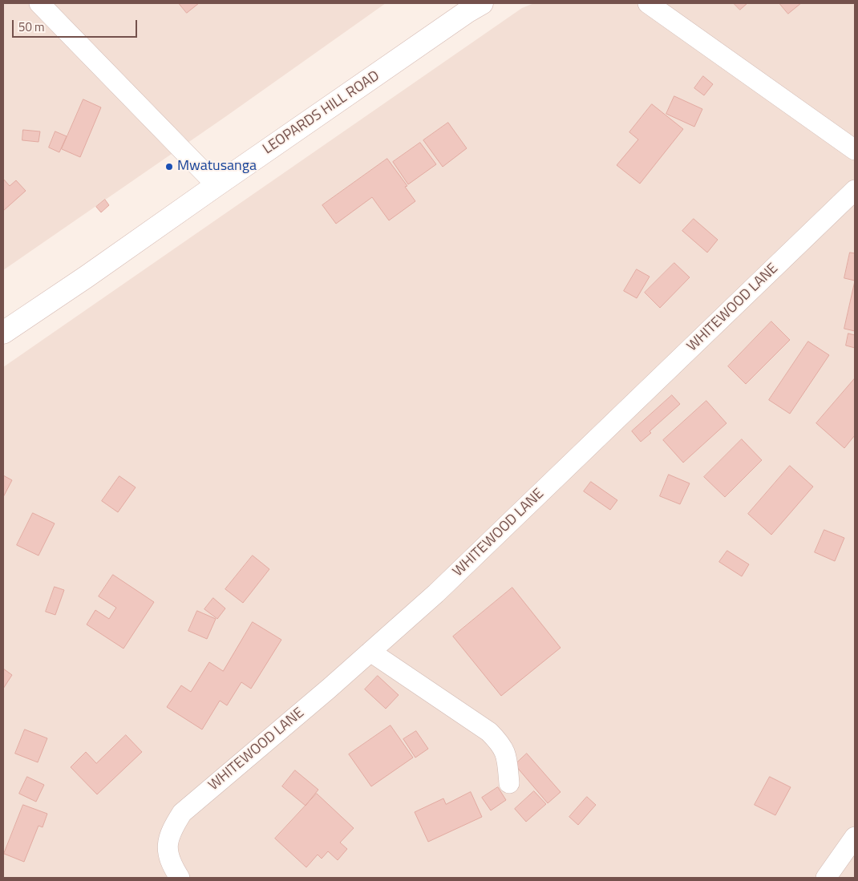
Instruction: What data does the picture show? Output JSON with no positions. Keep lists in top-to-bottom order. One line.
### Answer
{"streets":{"main road":["LEOPARDS HILL ROAD"],"street":["WHITEWOOD LANE"]},"places":["Mwatusanga"],"scale_bar":"50 m"}
